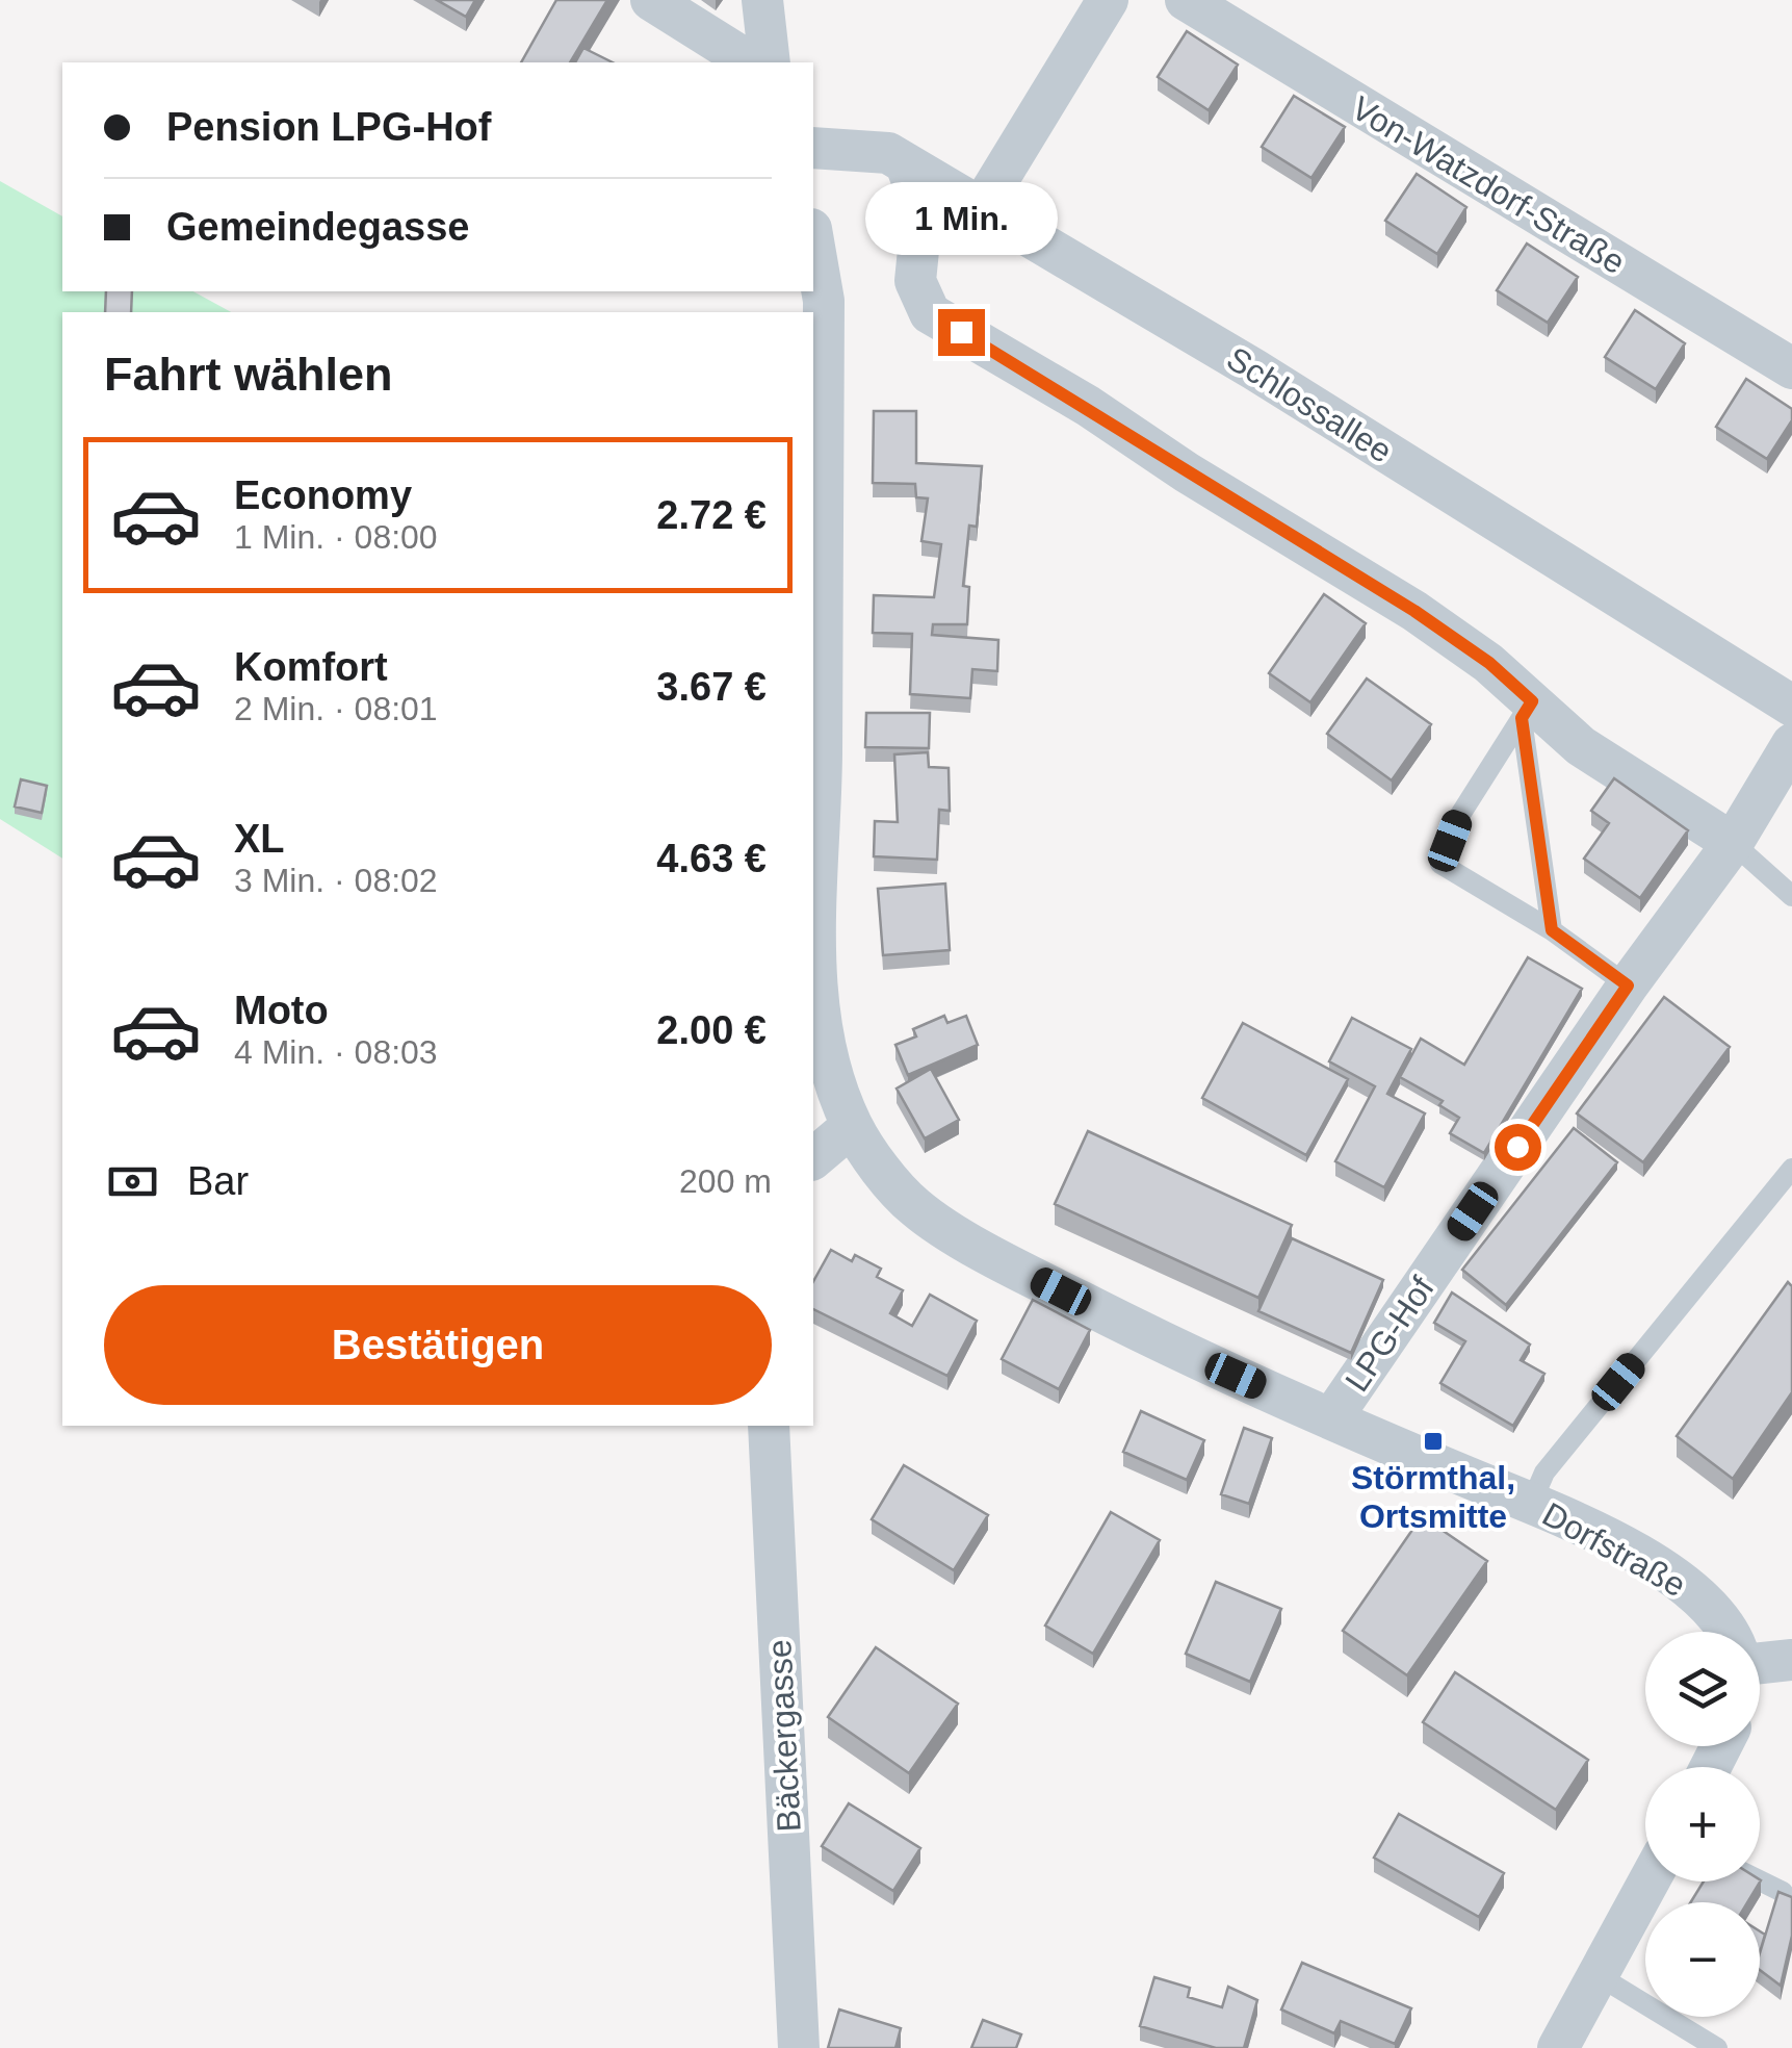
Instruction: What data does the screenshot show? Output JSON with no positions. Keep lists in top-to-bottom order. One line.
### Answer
{"streets":{"street":["Von-Watzdorf-Straße","Schlossallee","LPG-Hof","Dorfstraße","Bäckergasse"]},"crossings":[["LPG-Hof","Dorfstraße"]],"places":{"transit":["Störmthal, Ortsmitte"]},"page":{"banner":["Pension LPG-Hof","Gemeindegasse"],"bubble":"1 Min.","heading":"Fahrt wählen","list":[{"name":"Economy","note":"1 Min. · 08:00","value":"2.72 €"},{"name":"Komfort","note":"2 Min. · 08:01","value":"3.67 €"},{"name":"XL","note":"3 Min. · 08:02","value":"4.63 €"},{"name":"Moto","note":"4 Min. · 08:03","value":"2.00 €"}],"pay":["Bar","200 m"],"buttons":"Bestätigen","map_buttons":["+","−"]}}
